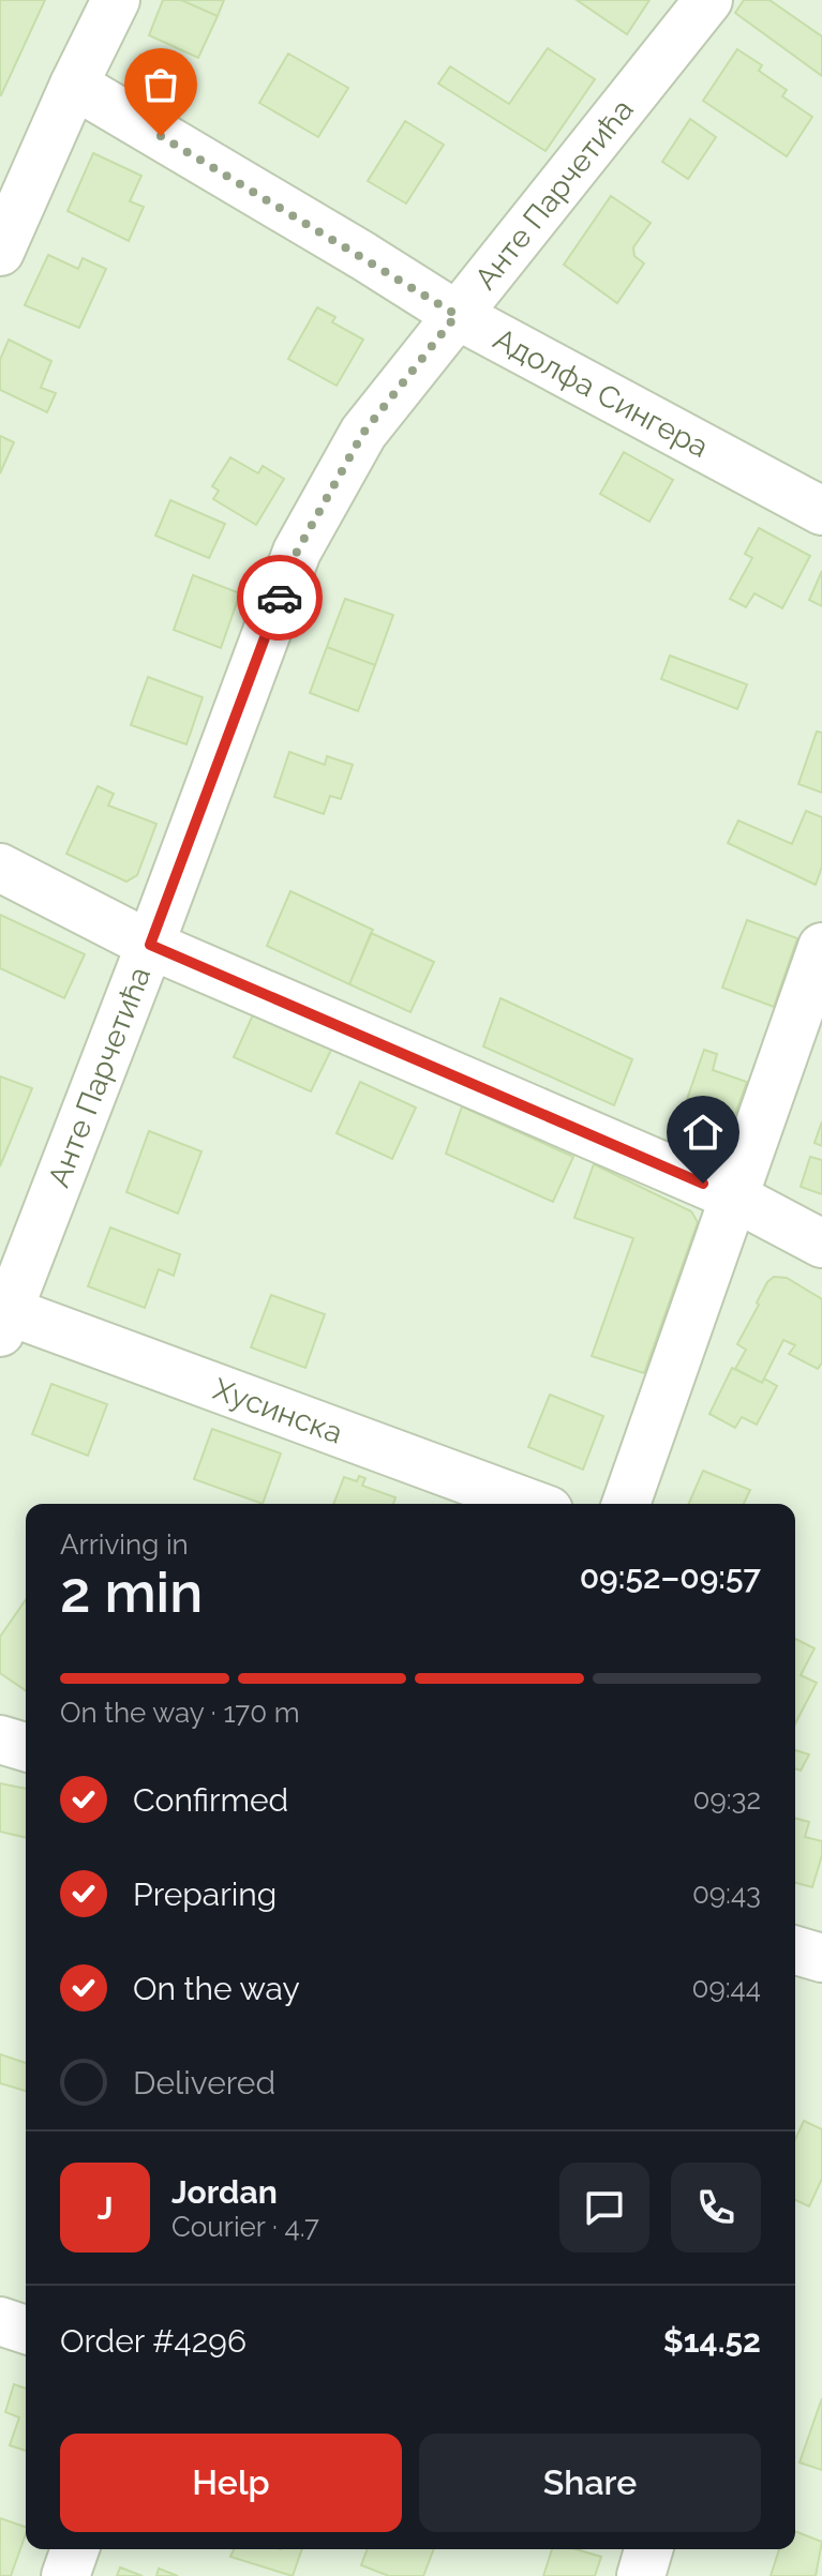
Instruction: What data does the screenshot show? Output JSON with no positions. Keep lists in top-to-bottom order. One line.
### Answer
{"streets":{"street":["Анте Парчетића","Адолфа Сингера","Хусинска"]},"crossings":[["Анте Парчетића","Адолфа Сингера"],["Анте Парчетића","Хусинска"]],"page":{"heading":["2 min","Arriving in","09:52–09:57"],"panel":["Jordan","Courier · 4.7","Order #4296","$14.52"],"bar":"On the way · 170 m","list":[["Confirmed","09:32"],["Preparing","09:43"],["On the way","09:44"],"Delivered"],"round":"J","buttons":["Help","Share"]}}
